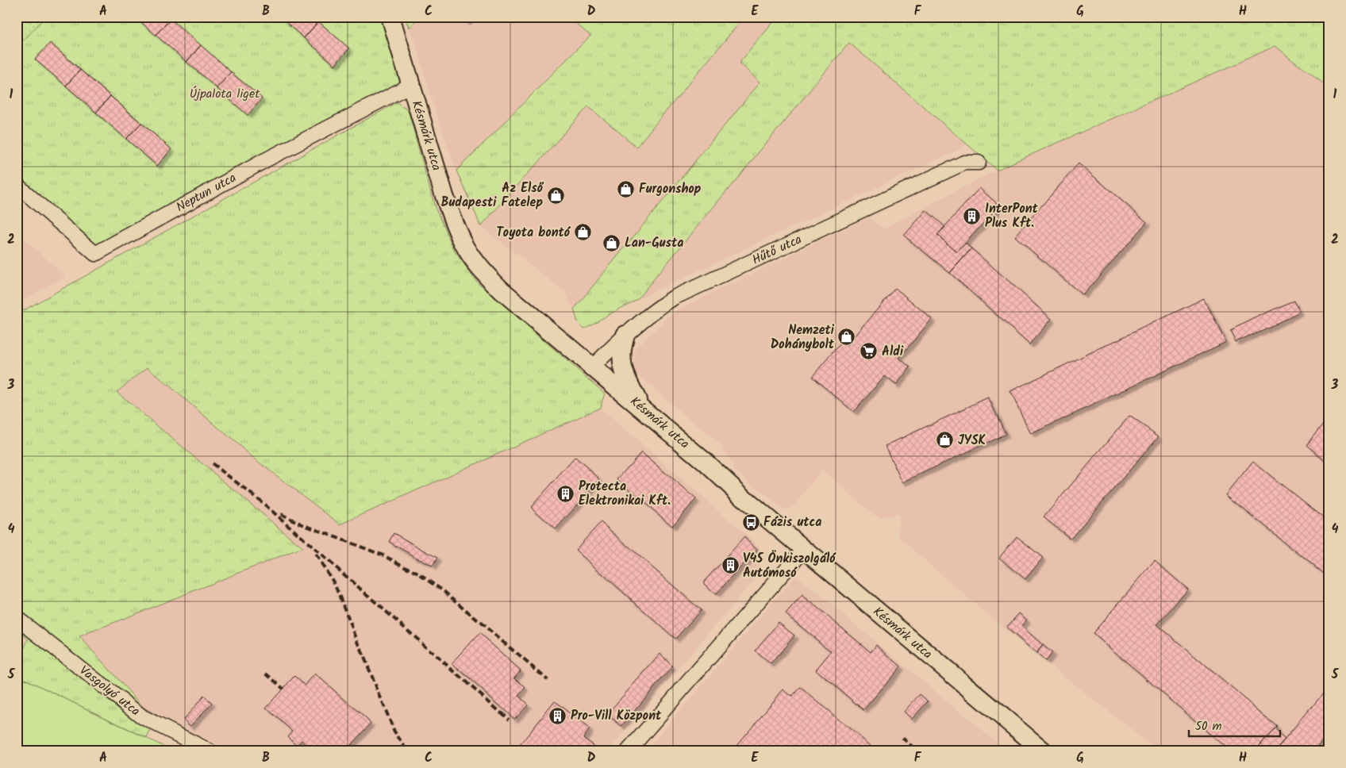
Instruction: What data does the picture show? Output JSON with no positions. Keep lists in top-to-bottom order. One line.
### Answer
{"streets":{"street":["Késmárk utca","Neptun utca","Hűtő utca","Vasgolyó utca"]},"crossings":[["Késmárk utca","Neptun utca"],["Késmárk utca","Hűtő utca"]],"parks":["Újpalota liget"],"places":{"shop":["Furgonshop","Az Első Budapesti Fatelep","Toyota bontó","Lan-Gusta","Nemzeti Dohánybolt","JYSK"],"building":["InterPont Plus Kft.","Protecta Elektronikai Kft.","V45 Önkiszolgáló Autómosó","Pro-Vill Központ"],"supermarket":["Aldi"],"bus stop":["Fázis utca"]},"scale_bar":"50 m","grid":{"columns":["A","B","C","D","E","F","G","H"],"rows":["1","2","3","4","5"]}}
